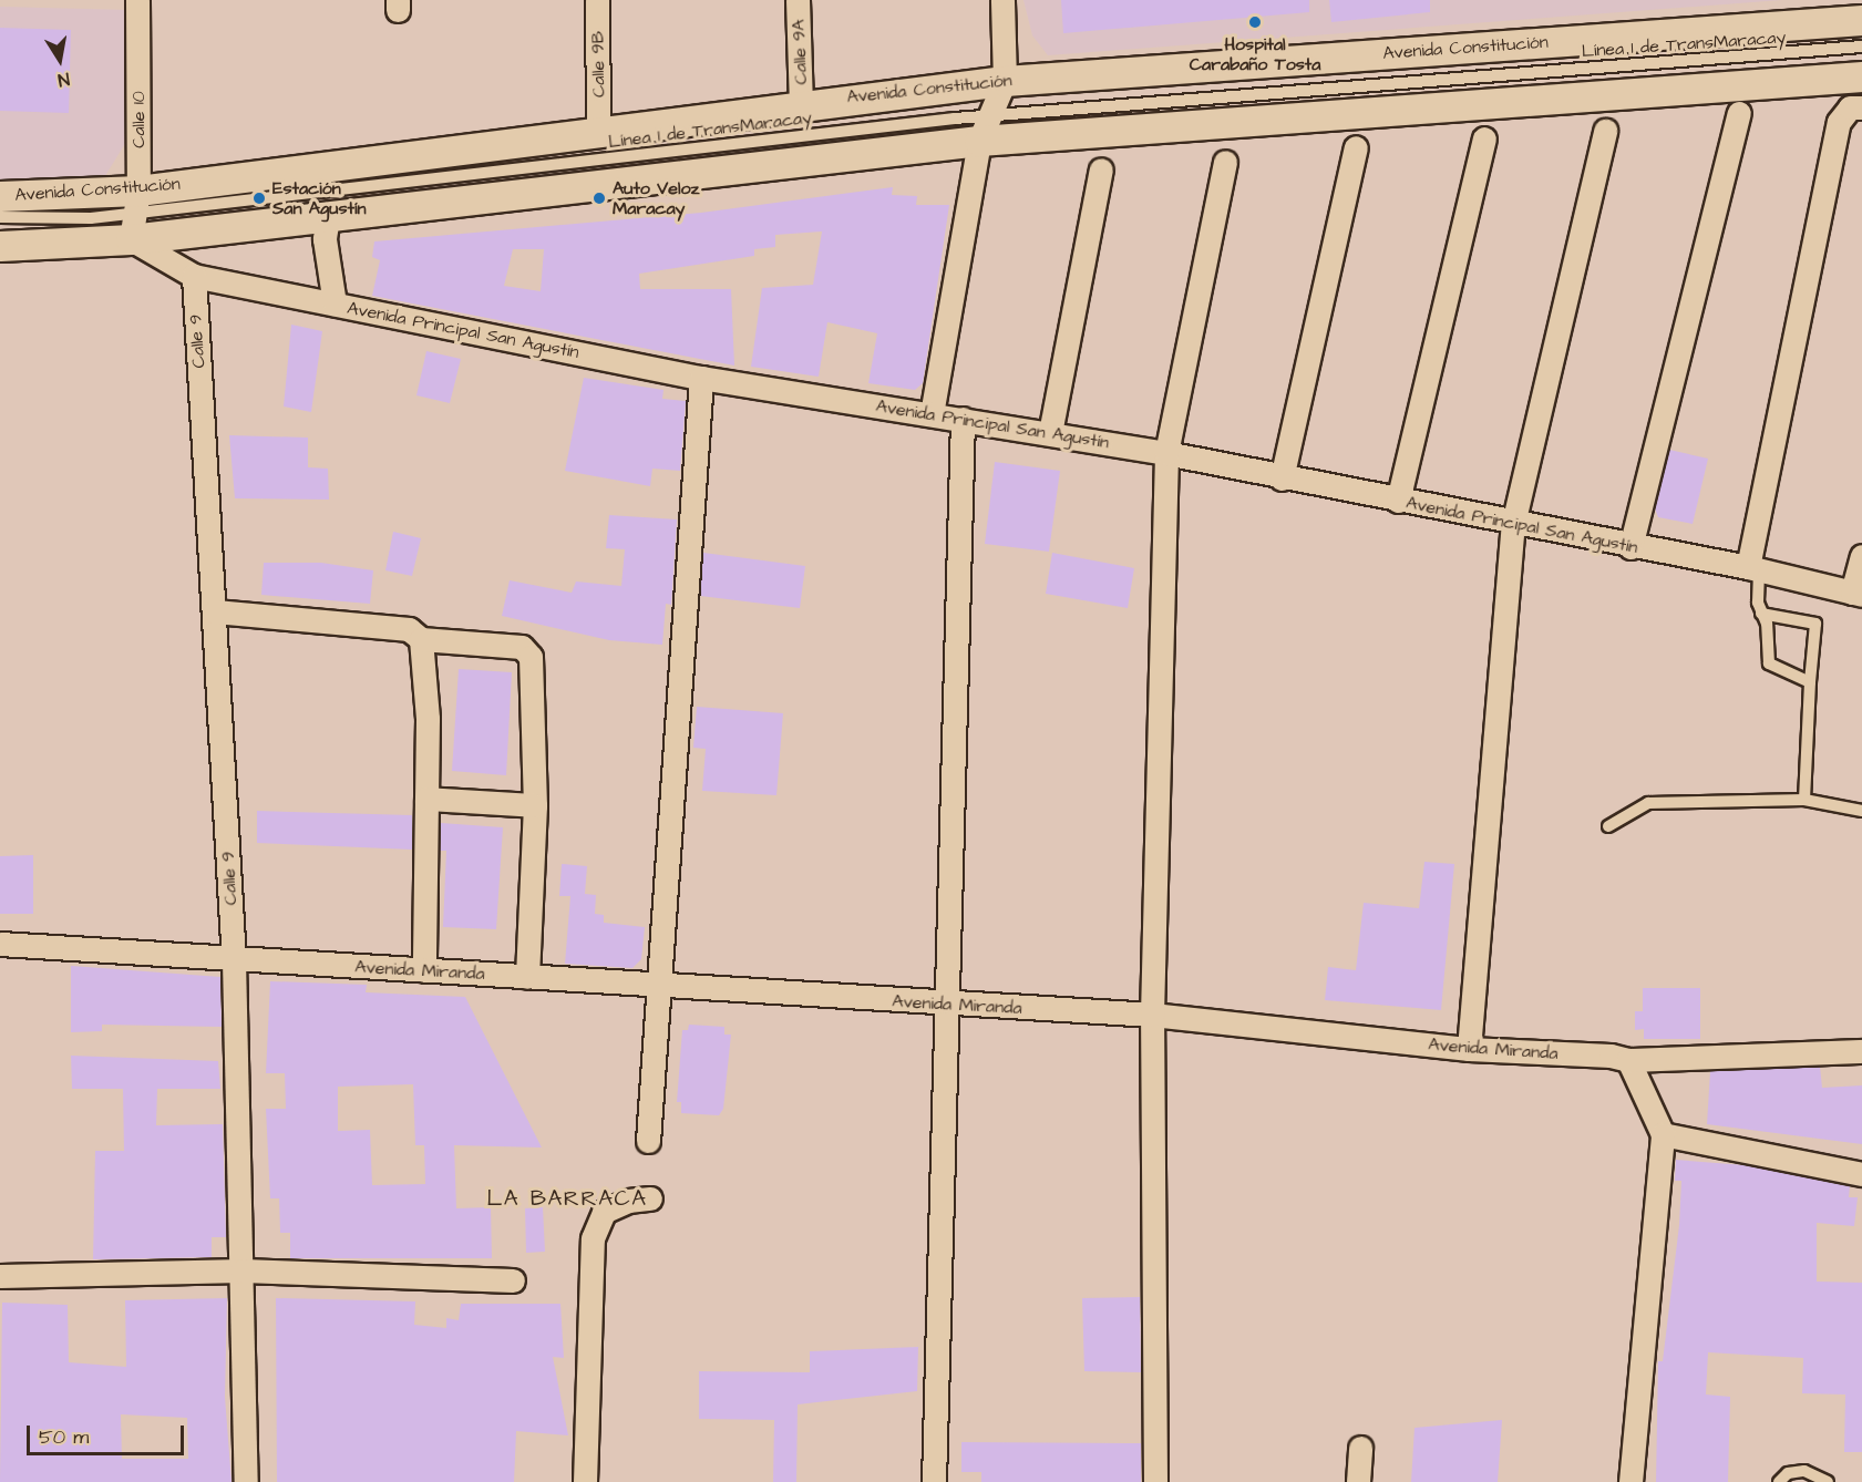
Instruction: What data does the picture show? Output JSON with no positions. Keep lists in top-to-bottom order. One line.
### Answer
{"streets":{"street":["Avenida Constitución","Calle 9A","Calle 9B","Calle 10","Avenida Principal San Agustín","Calle 9","Avenida Miranda"],"lane":["Línea 1 de TransMaracay"]},"crossings":[["Línea 1 de TransMaracay","Avenida Constitución"],["Línea 1 de TransMaracay","Calle 10"],["Línea 1 de TransMaracay","Avenida Principal San Agustín"],["Avenida Constitución","Calle 9A"],["Avenida Constitución","Calle 9B"],["Avenida Constitución","Calle 10"],["Avenida Constitución","Avenida Principal San Agustín"],["Calle 10","Avenida Principal San Agustín"],["Avenida Principal San Agustín","Calle 9"],["Calle 9","Avenida Miranda"]],"districts":["LA BARRACA"],"places":["Hospital Carabaño Tosta","Estación San Agustín","Auto Veloz Maracay"],"scale_bar":"50 m","north":"bottom"}
